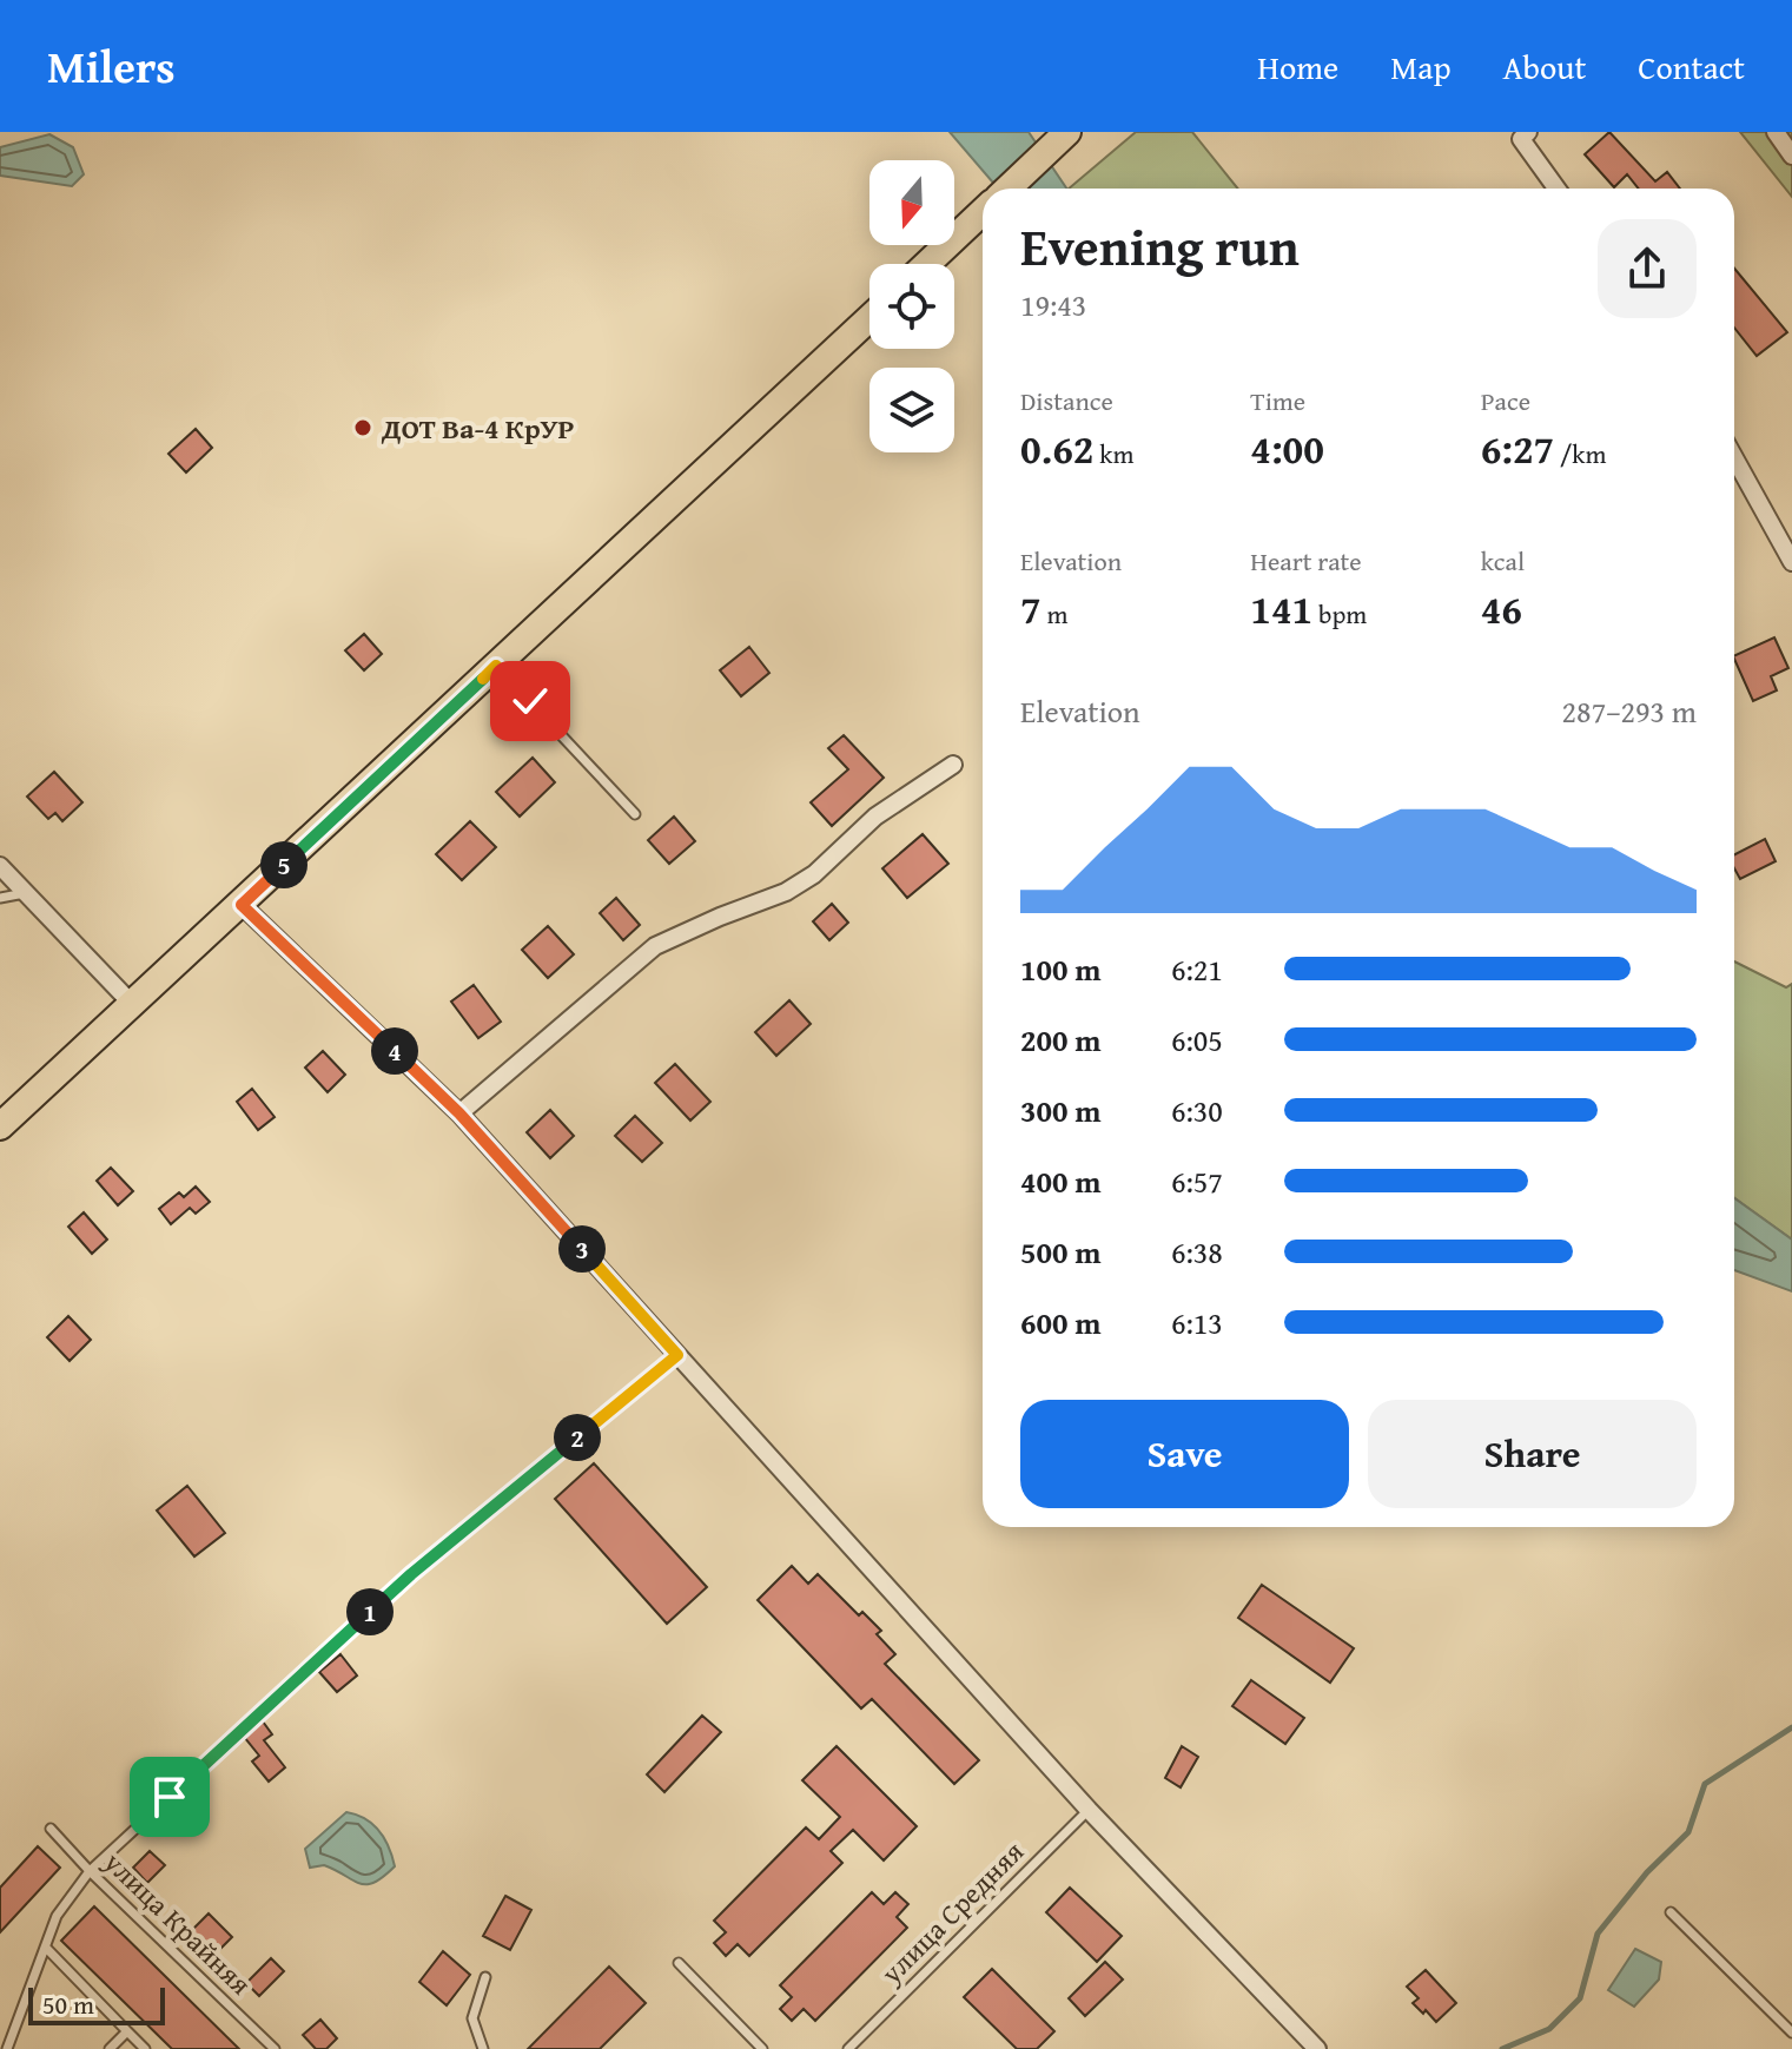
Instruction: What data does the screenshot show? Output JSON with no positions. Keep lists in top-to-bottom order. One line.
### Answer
{"streets":{"lane":["улица Средняя","улица Крайняя"]},"places":["ДОТ Ва-4 КрУР"],"scale_bar":"50 m","north":"bottom","page":{"header":"Milers","nav":["Home","Map","About","Contact"],"heading":["Evening run","19:43"],"stats":[["Distance","0.62 km"],["Time","4:00"],["Pace","6:27 /km"],["Elevation","7 m"],["Heart rate","141 bpm"],["kcal","46"]],"chart":["Elevation","287–293 m"],"pins":["5","4","3","2","1"],"list":[{"name":"100 m","note":"6:21"},{"name":"200 m","note":"6:05"},{"name":"300 m","note":"6:30"},{"name":"400 m","note":"6:57"},{"name":"500 m","note":"6:38"},{"name":"600 m","note":"6:13"}],"buttons":["Save","Share"],"scale":"50 m"}}
